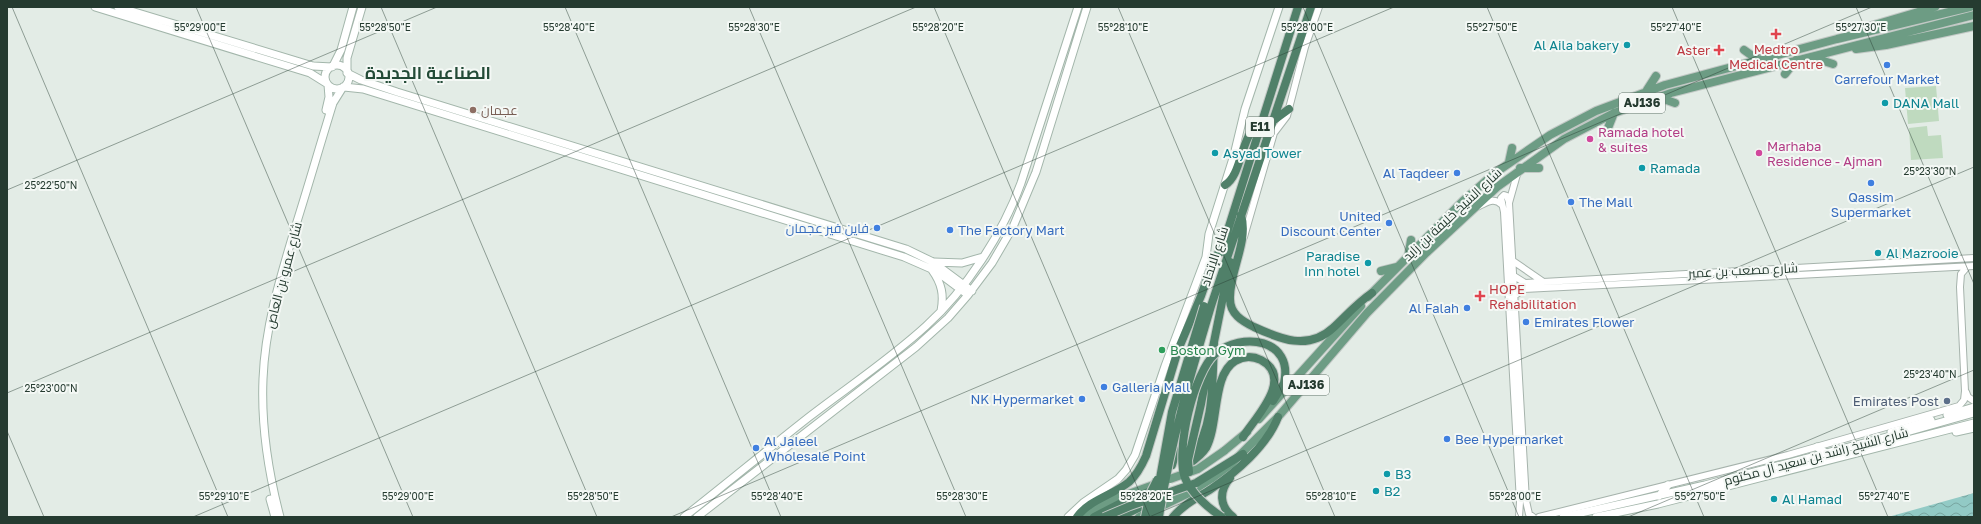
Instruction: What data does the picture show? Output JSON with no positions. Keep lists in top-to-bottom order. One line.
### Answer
{"streets":{"highway":["E11","شارع الإتحاد"],"main road":["AJ136","شارع الشيخ خليفة بن زايد","شارع عمرو بن العاص","شارع الشيخ راشد بن سعيد آل مكتوم"],"street":["شارع مصعب بن عمير"]},"crossings":[["AJ136","شارع الشيخ خليفة بن زايد"],["AJ136","شارع الإتحاد"],["شارع الشيخ خليفة بن زايد","شارع الإتحاد"]],"districts":["الصناعية الجديدة"],"places":{"health":["Medtro Medical Centre","Aster","HOPE Rehabilitation"],"other":["Al Aila bakery","Carrefour Market","DANA Mall","عجمان","Ramada hotel & suites","Asyad Tower","Marhaba Residence - Ajman","Ramada","Al Taqdeer","Qassim Supermarket","The Mall","United Discount Center","فاين فير عجمان","The Factory Mart","Al Mazrooie","Paradise Inn hotel","Al Falah","Emirates Flower","Boston Gym","Galleria Mall","NK Hypermarket","Emirates Post","Bee Hypermarket","Al Jaleel Wholesale Point","B3","B2","Al Hamad"]},"coordinates":["55°29'00\"E","55°28'50\"E","55°28'40\"E","55°28'30\"E","55°28'20\"E","55°28'10\"E","55°28'00\"E","55°27'50\"E","55°27'40\"E","55°27'30\"E","25°23'30\"N","25°22'50\"N","25°23'40\"N","25°23'00\"N","55°29'10\"E"]}
